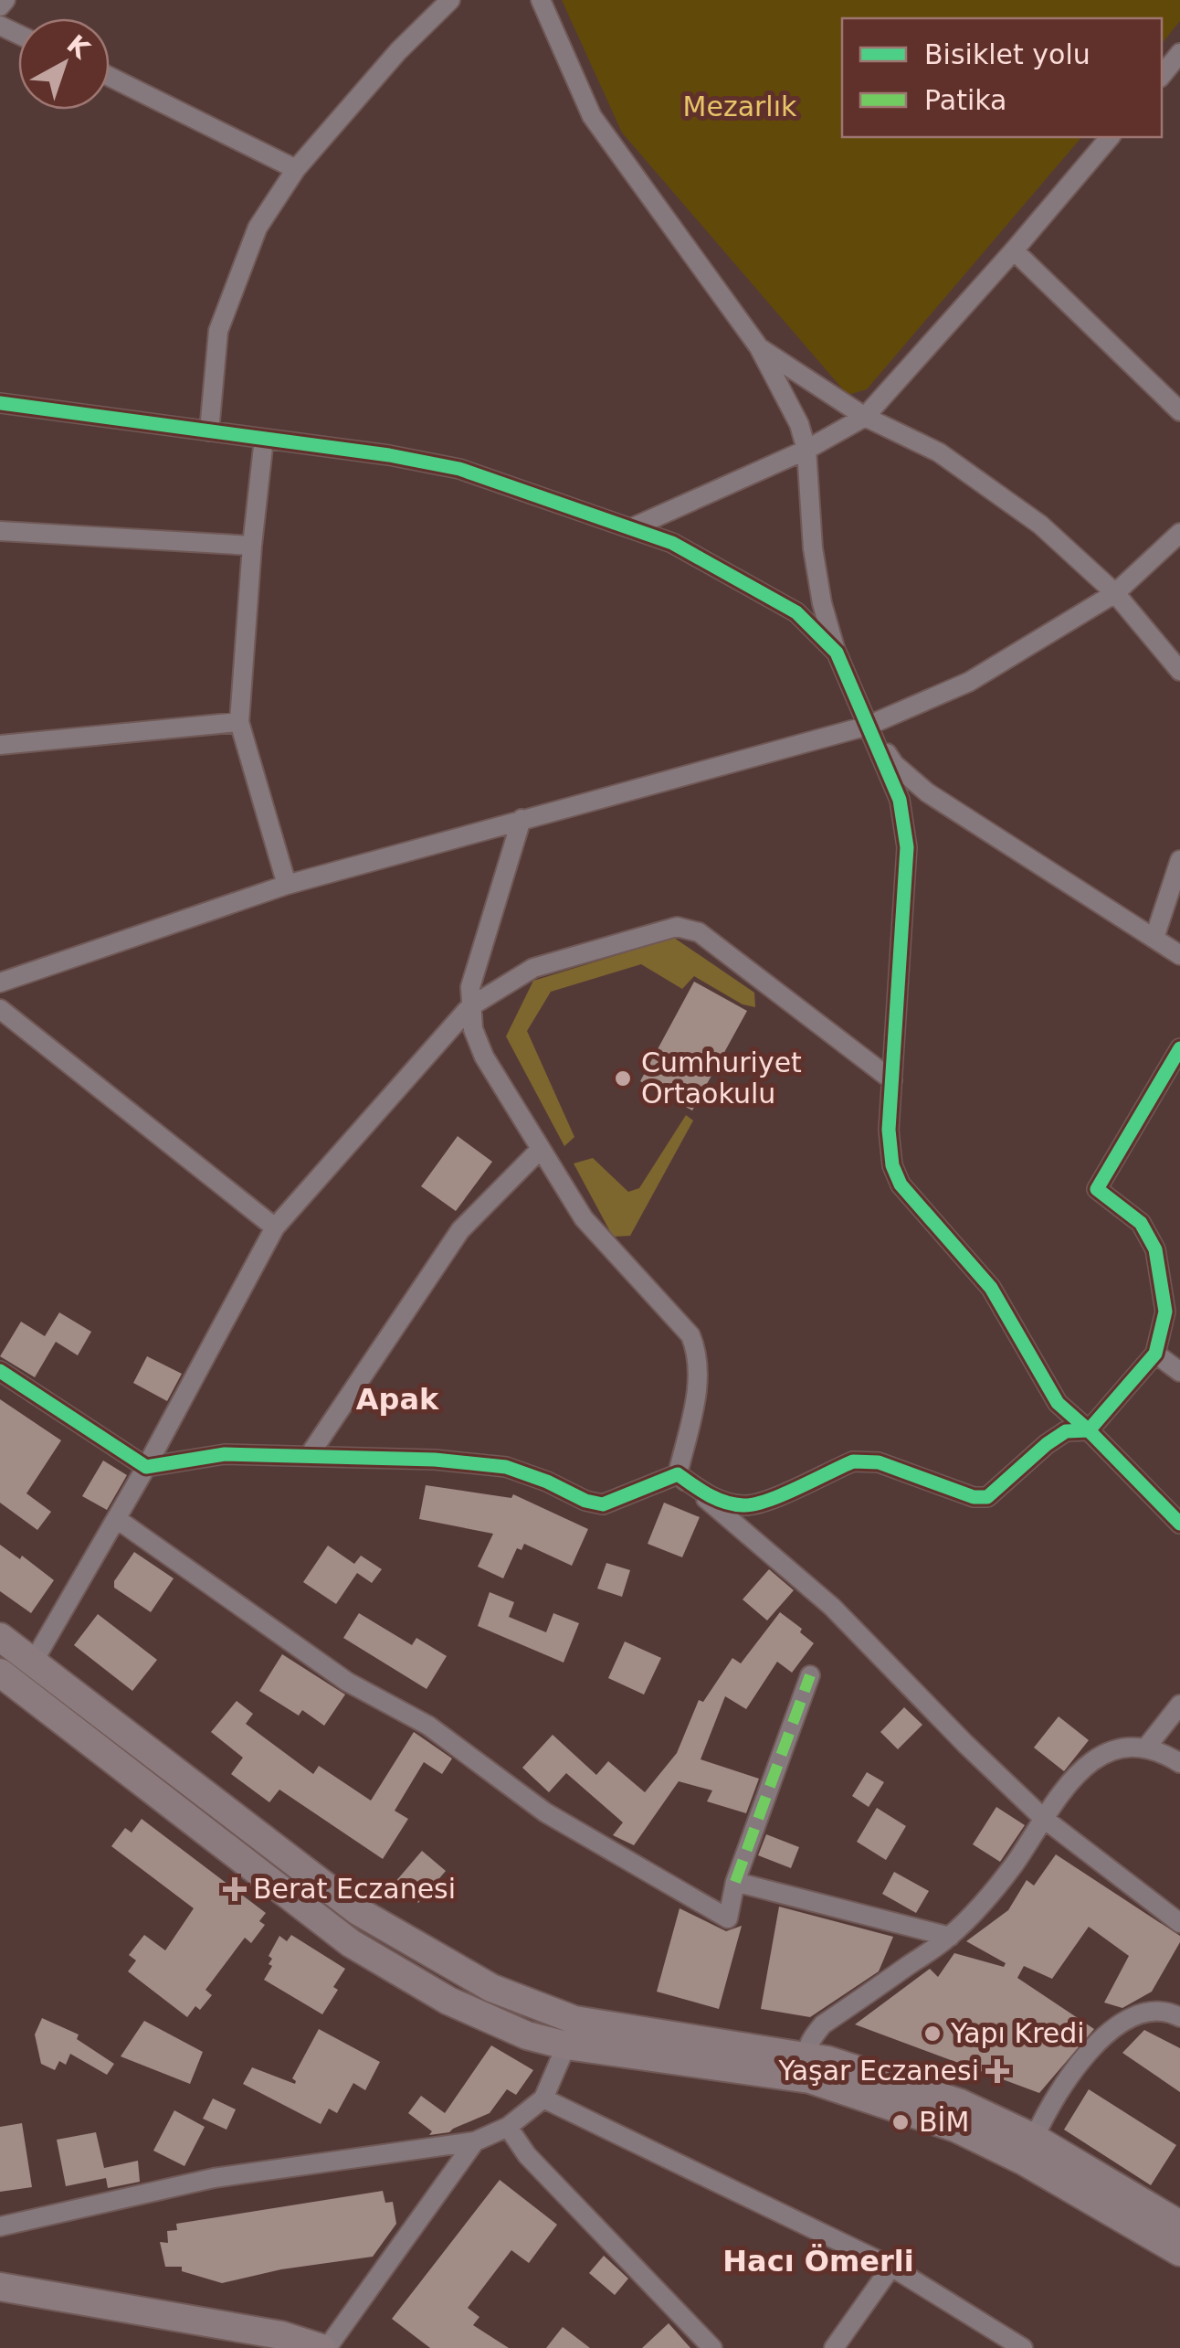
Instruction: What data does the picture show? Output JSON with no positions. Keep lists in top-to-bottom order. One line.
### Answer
{"districts":["Apak","Hacı Ömerli"],"parks":["Mezarlık"],"places":{"other":["Cumhuriyet Ortaokulu","Yapı Kredi","BİM"],"health":["Berat Eczanesi","Yaşar Eczanesi"]},"legend":["Bisiklet yolu","Patika"],"north":"top right"}
